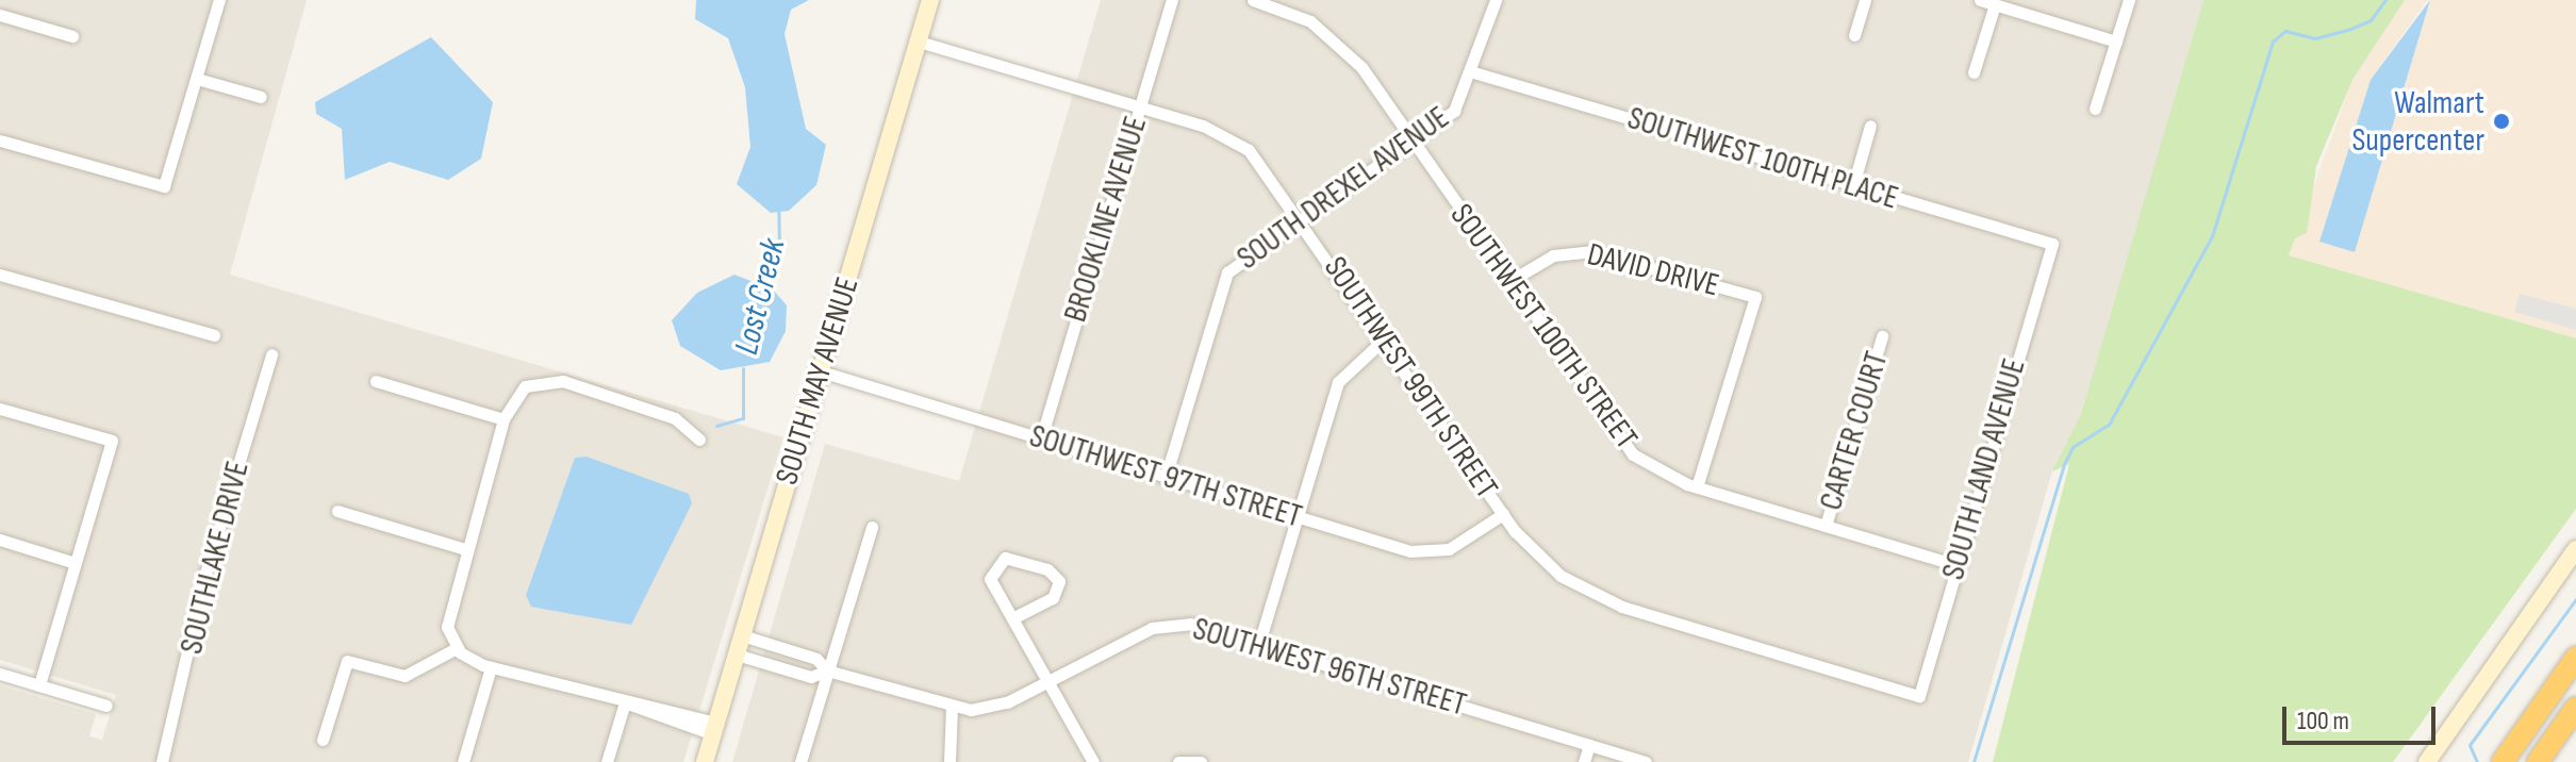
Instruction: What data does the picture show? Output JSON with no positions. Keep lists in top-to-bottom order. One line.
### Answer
{"streets":{"main road":["SOUTH MAY AVENUE"],"street":["SOUTHWEST 100TH PLACE","SOUTH DREXEL AVENUE","BROOKLINE AVENUE","DAVID DRIVE","SOUTHWEST 100TH STREET","SOUTHWEST 99TH STREET","CARTER COURT","SOUTH LAND AVENUE","SOUTHWEST 97TH STREET","SOUTHLAKE DRIVE","SOUTHWEST 96TH STREET"]},"crossings":[["SOUTHWEST 100TH PLACE","SOUTH DREXEL AVENUE"],["SOUTHWEST 100TH PLACE","SOUTH LAND AVENUE"],["SOUTH DREXEL AVENUE","SOUTHWEST 100TH STREET"],["SOUTH DREXEL AVENUE","SOUTHWEST 99TH STREET"],["SOUTH DREXEL AVENUE","SOUTHWEST 97TH STREET"],["BROOKLINE AVENUE","SOUTHWEST 99TH STREET"],["BROOKLINE AVENUE","SOUTHWEST 97TH STREET"],["DAVID DRIVE","SOUTHWEST 100TH STREET"],["SOUTHWEST 100TH STREET","CARTER COURT"],["SOUTHWEST 100TH STREET","SOUTH LAND AVENUE"],["SOUTHWEST 99TH STREET","SOUTH MAY AVENUE"],["SOUTHWEST 99TH STREET","SOUTH LAND AVENUE"],["SOUTHWEST 99TH STREET","SOUTHWEST 97TH STREET"],["SOUTH MAY AVENUE","SOUTHWEST 97TH STREET"],["SOUTH MAY AVENUE","SOUTHWEST 96TH STREET"]],"water":["Lost Creek"],"places":["Walmart Supercenter"],"scale_bar":"100 m"}
